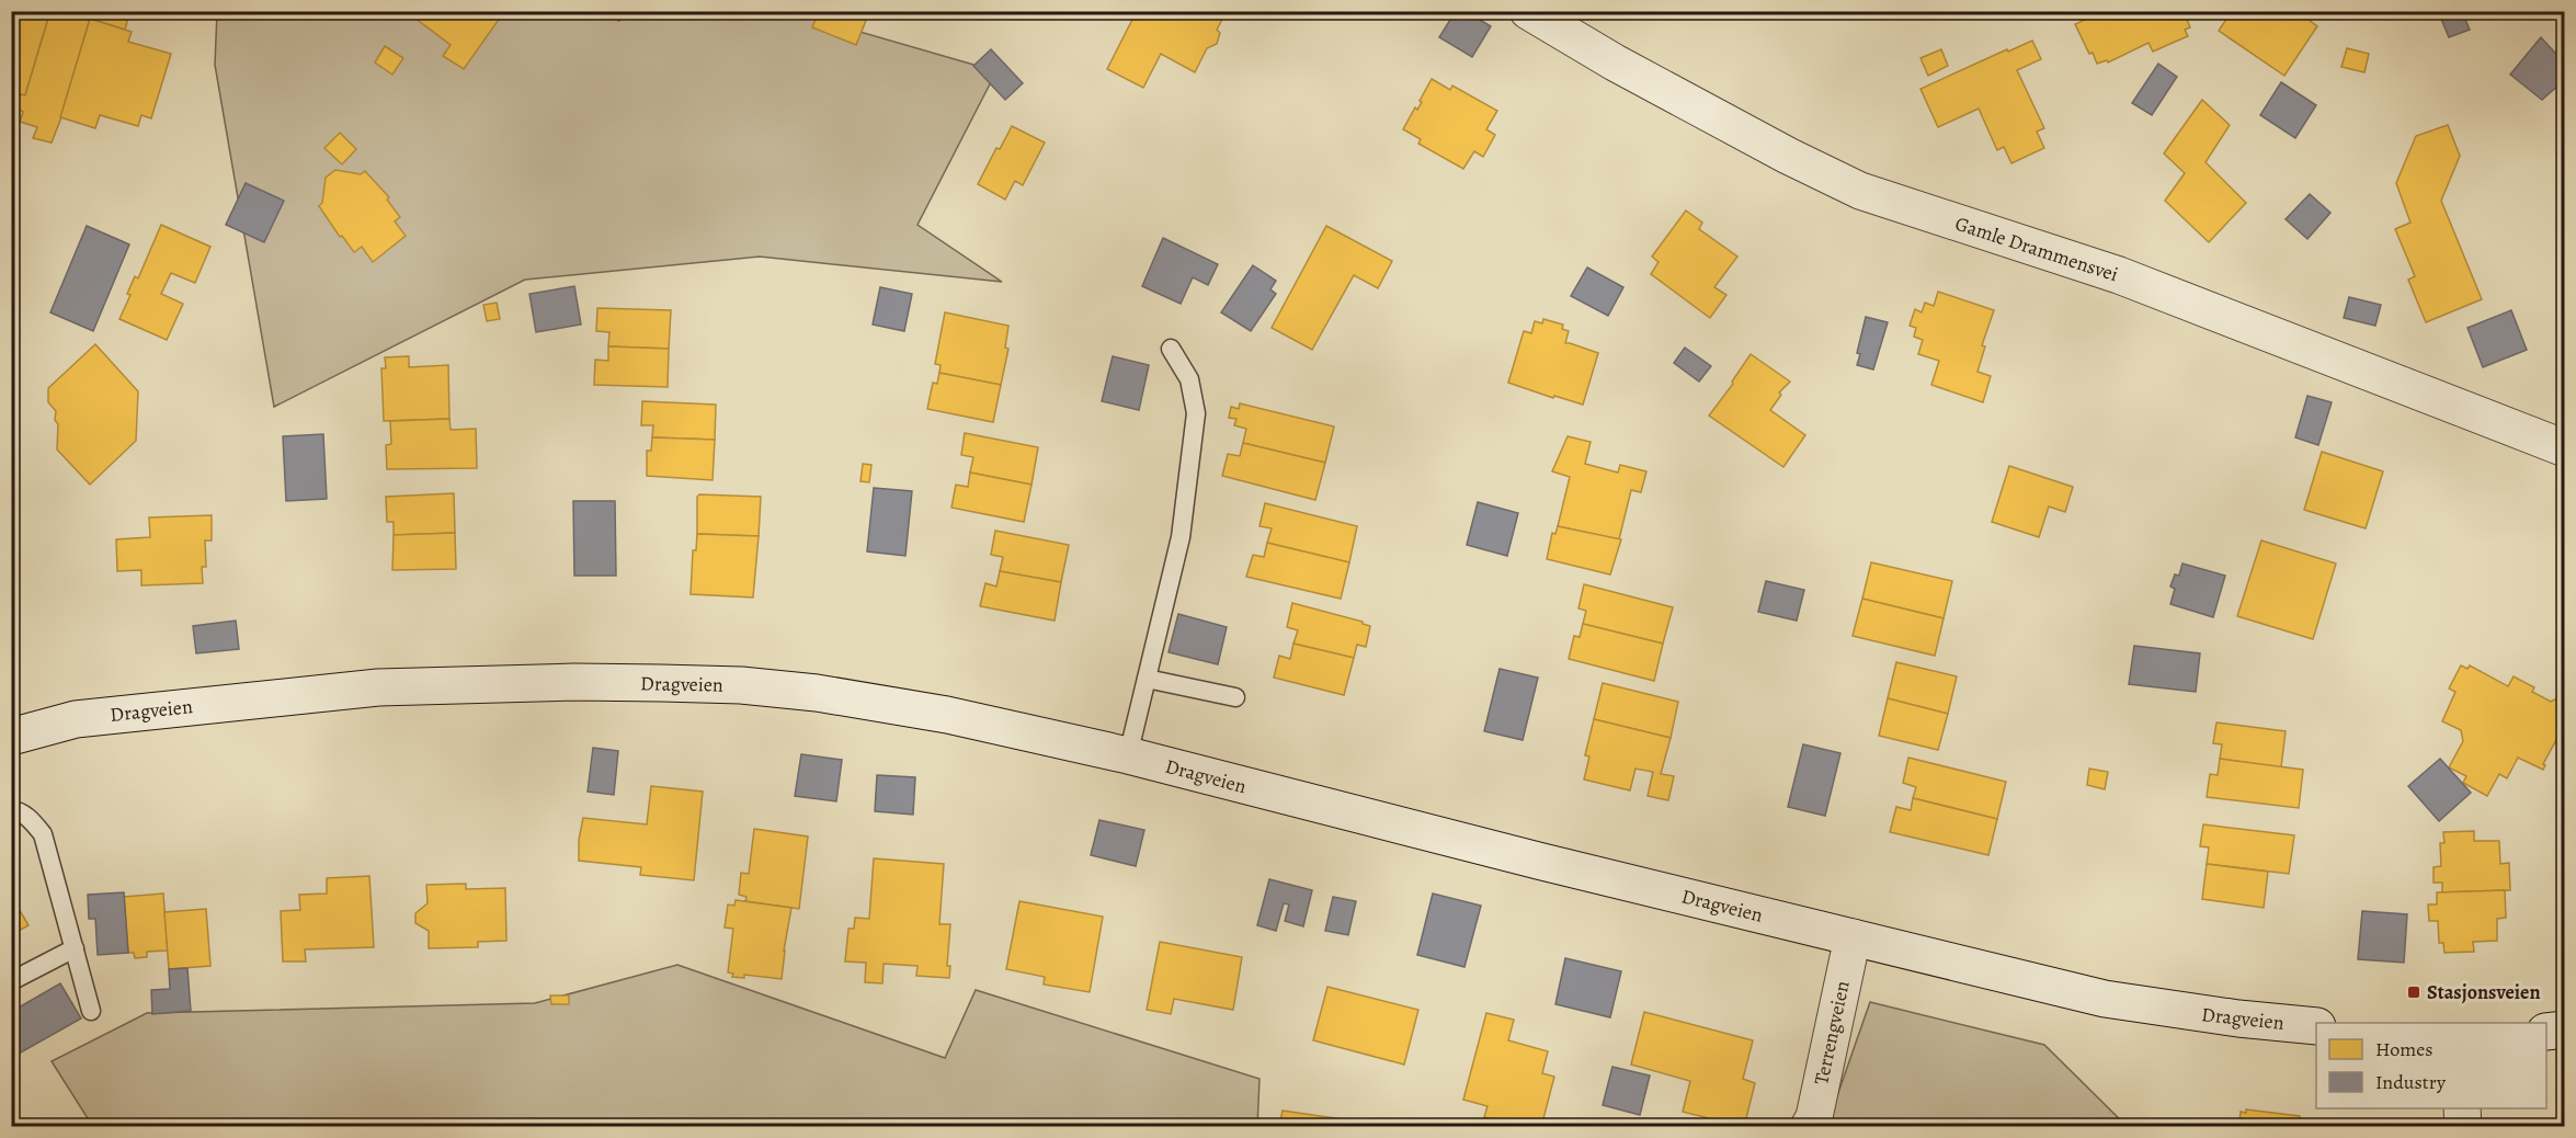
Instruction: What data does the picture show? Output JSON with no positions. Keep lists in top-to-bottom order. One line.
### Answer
{"streets":{"main road":["Gamle Drammensvei","Dragveien","Terrengveien"]},"crossings":[["Dragveien","Terrengveien"]],"places":{"transit":["Stasjonsveien"]},"legend":["Homes","Industry"]}
